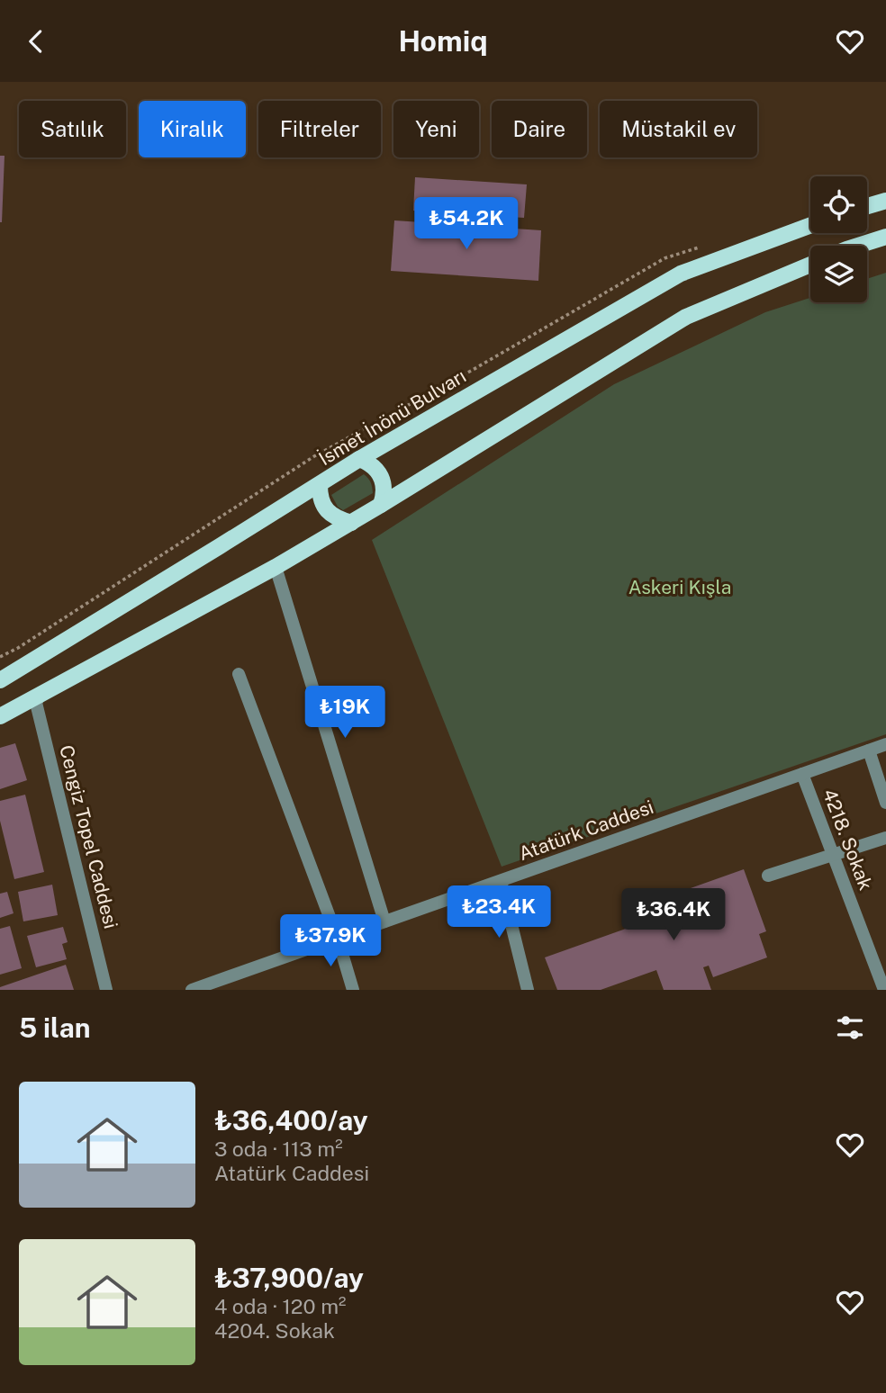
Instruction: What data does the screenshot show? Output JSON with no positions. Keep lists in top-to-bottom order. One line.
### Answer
{"streets":{"main road":["İsmet İnönü Bulvarı"],"street":["Atatürk Caddesi","Cengiz Topel Caddesi","4218. Sokak"]},"crossings":[["Atatürk Caddesi","4218. Sokak"]],"parks":["Askeri Kışla"],"page":{"header":"Homiq","chip":["Satılık","Kiralık","Filtreler","Yeni","Daire","Müstakil ev"],"price":["₺54.2K","₺19K","₺23.4K","₺36.4K","₺37.9K"],"heading":"5 ilan","list":[{"name":"₺36,400/ay","note":"3 oda · 113 m² · Atatürk Caddesi"},{"name":"₺37,900/ay","note":"4 oda · 120 m² · 4204. Sokak"}]}}
